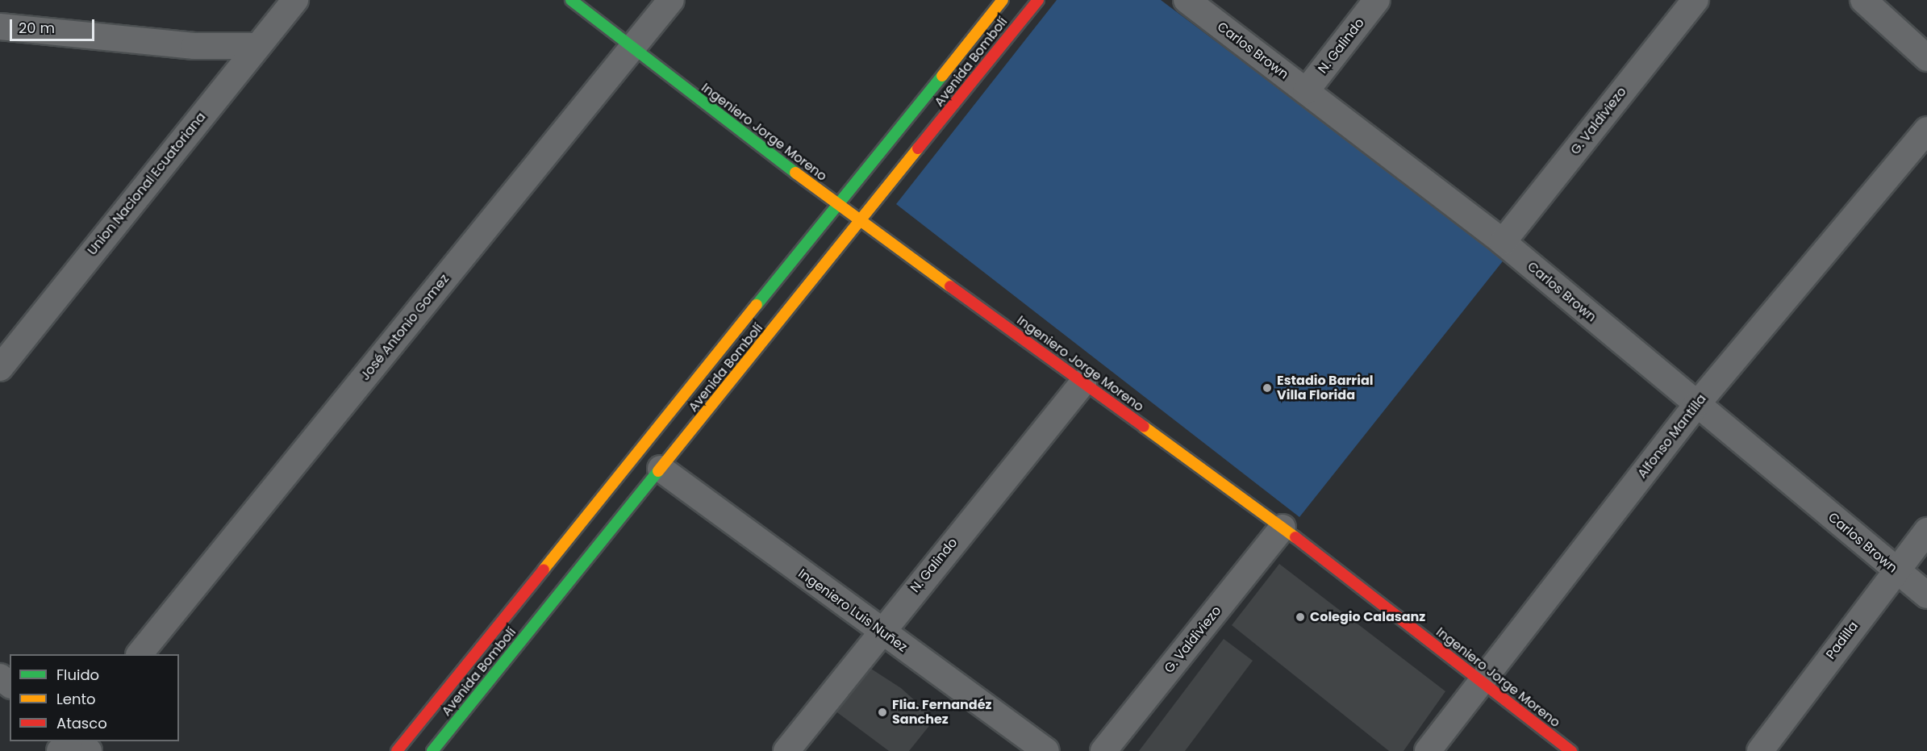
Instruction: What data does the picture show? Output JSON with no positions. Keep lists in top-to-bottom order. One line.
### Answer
{"streets":{"street":["N. Galindo","Carlos Brown","Avenida Bombolí","G. Valdiviezo","Ingeniero Jorge Moreno","Union Nacional Ecuatoriana","José Antonio Gomez","Alfonso Mantilla","Ingeniero Luis Nuñez","Padilla"]},"crossings":[["N. Galindo","Carlos Brown"],["N. Galindo","Ingeniero Jorge Moreno"],["N. Galindo","Ingeniero Luis Nuñez"],["Carlos Brown","G. Valdiviezo"],["Carlos Brown","Alfonso Mantilla"],["Carlos Brown","Padilla"],["Avenida Bombolí","Ingeniero Jorge Moreno"],["Avenida Bombolí","Ingeniero Luis Nuñez"],["G. Valdiviezo","Ingeniero Jorge Moreno"],["Ingeniero Jorge Moreno","José Antonio Gomez"],["Ingeniero Jorge Moreno","Alfonso Mantilla"]],"places":["Estadio Barrial Villa Florida","Colegio Calasanz","Flia. Fernandéz Sanchez"],"legend":["Fluido","Lento","Atasco"],"scale_bar":"20 m"}
